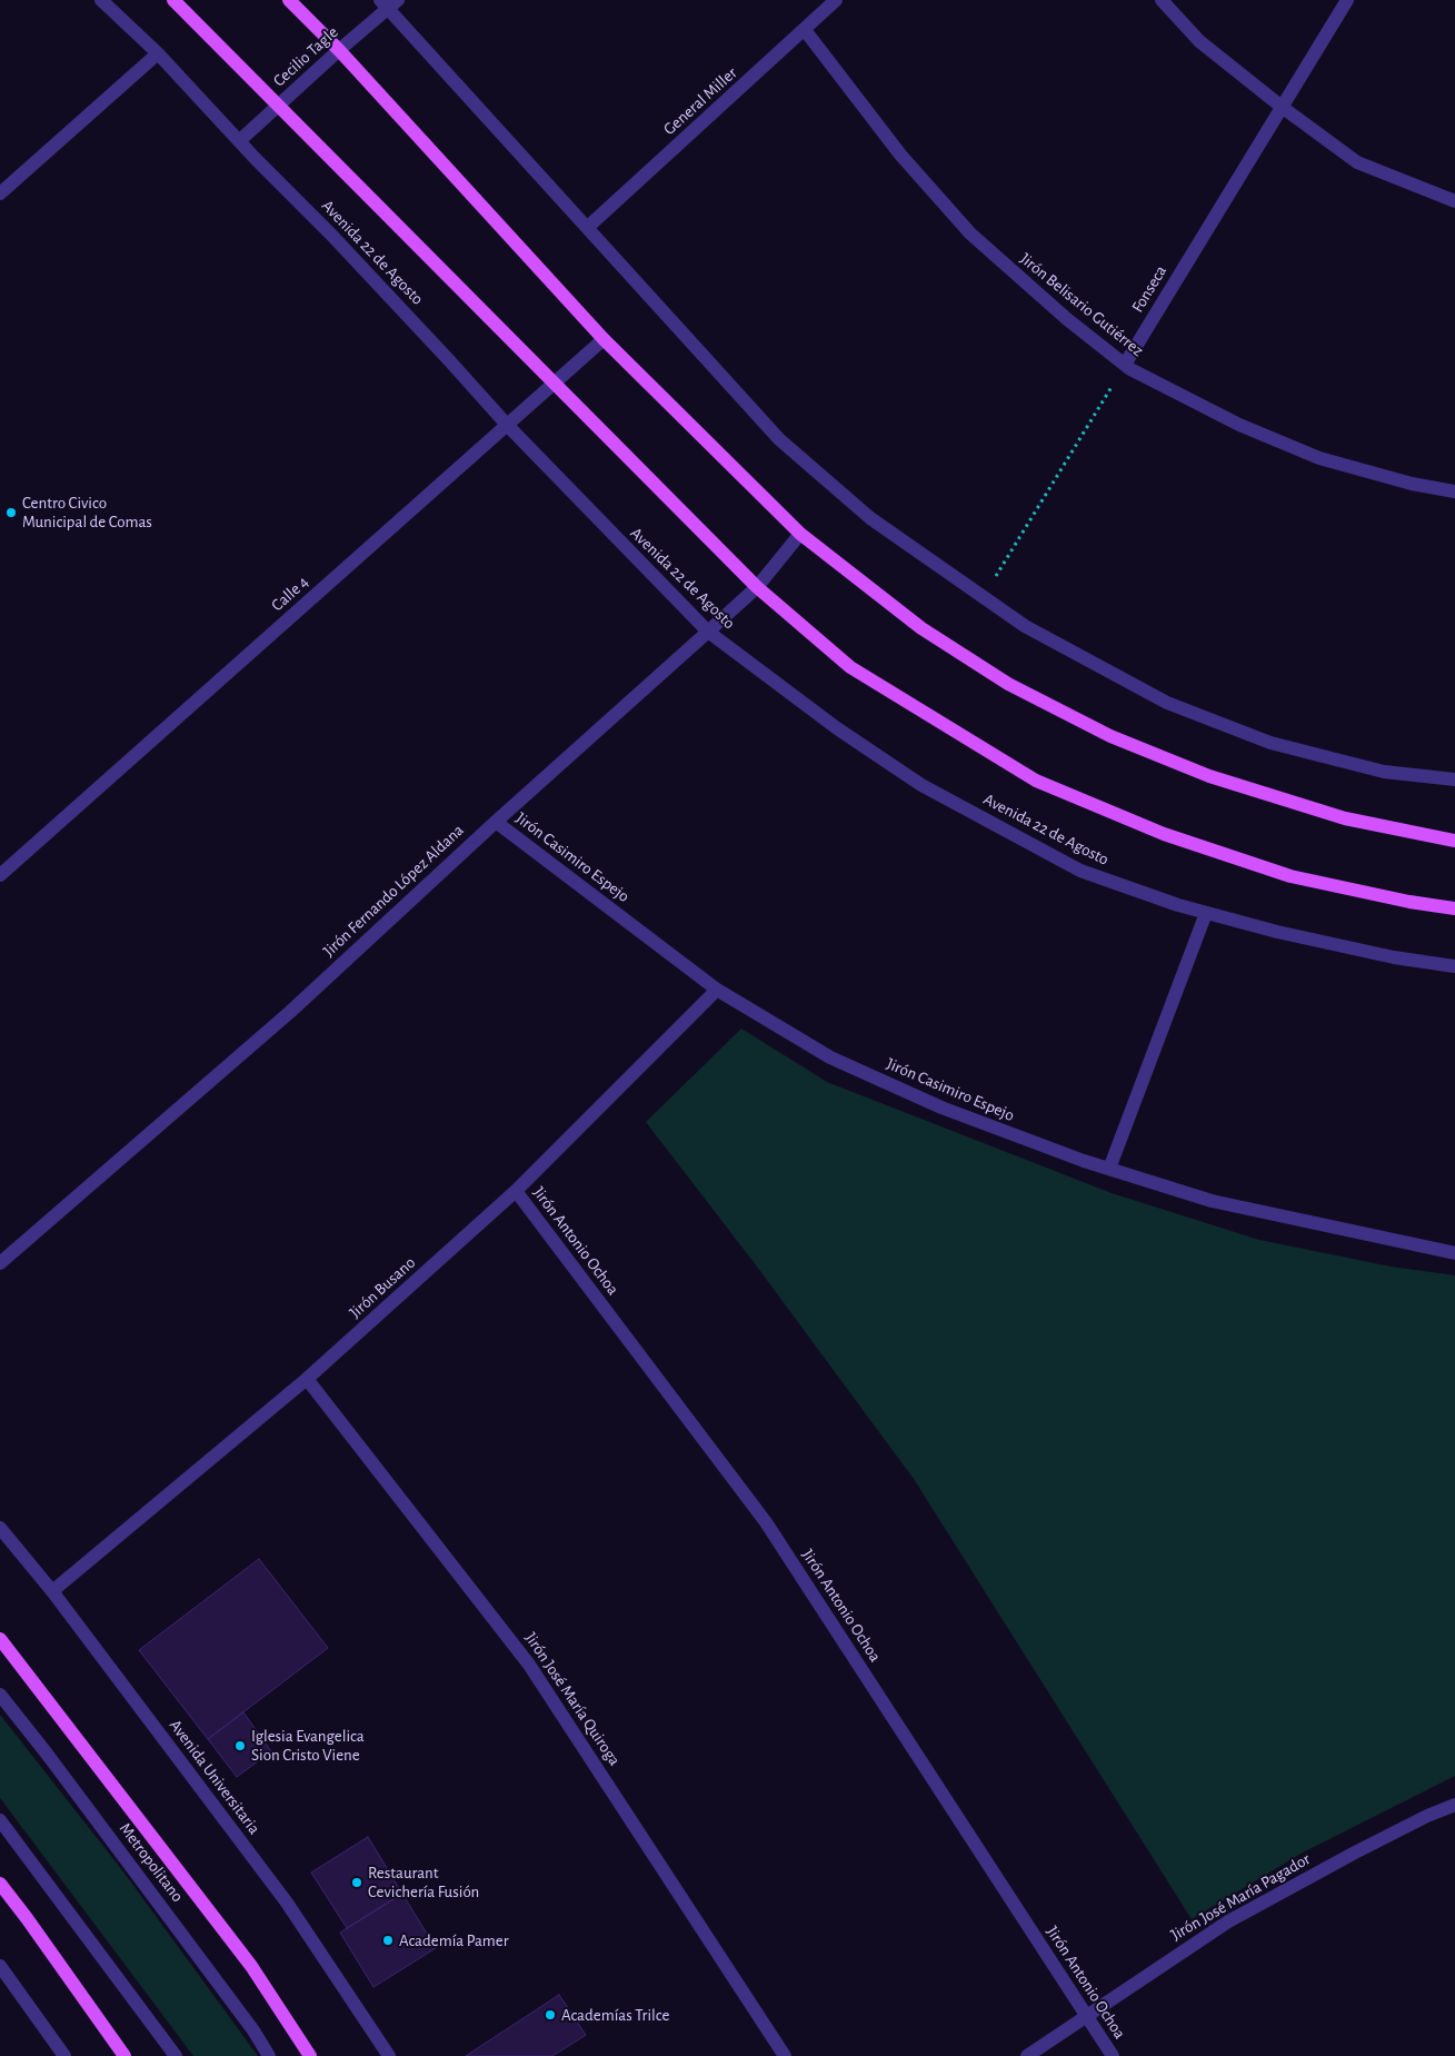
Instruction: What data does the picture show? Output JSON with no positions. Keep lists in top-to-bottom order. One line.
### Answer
{"streets":{"street":["Cecilio Tagle","General Miller","Avenida 22 de Agosto","Fonseca","Jirón Belisario Gutiérrez","Calle 4","Jirón Casimiro Espejo","Jirón Fernando López Aldana","Jirón Antonio Ochoa","Jirón Busano","Jirón José María Quiroga","Avenida Universitaria","Metropolitano","Jirón José María Pagador"]},"crossings":[["Cecilio Tagle","Avenida 22 de Agosto"],["General Miller","Jirón Belisario Gutiérrez"],["Avenida 22 de Agosto","Calle 4"],["Avenida 22 de Agosto","Jirón Fernando López Aldana"],["Fonseca","Jirón Belisario Gutiérrez"],["Jirón Casimiro Espejo","Jirón Fernando López Aldana"],["Jirón Casimiro Espejo","Jirón Busano"],["Jirón Antonio Ochoa","Jirón Busano"],["Jirón Antonio Ochoa","Jirón José María Pagador"],["Jirón Busano","Jirón José María Quiroga"],["Jirón Busano","Avenida Universitaria"]],"places":["Centro Civico Municipal de Comas","Iglesia Evangelica Sion Cristo Viene","Restaurant Cevichería Fusión","Academía Pamer","Academías Trilce"]}
